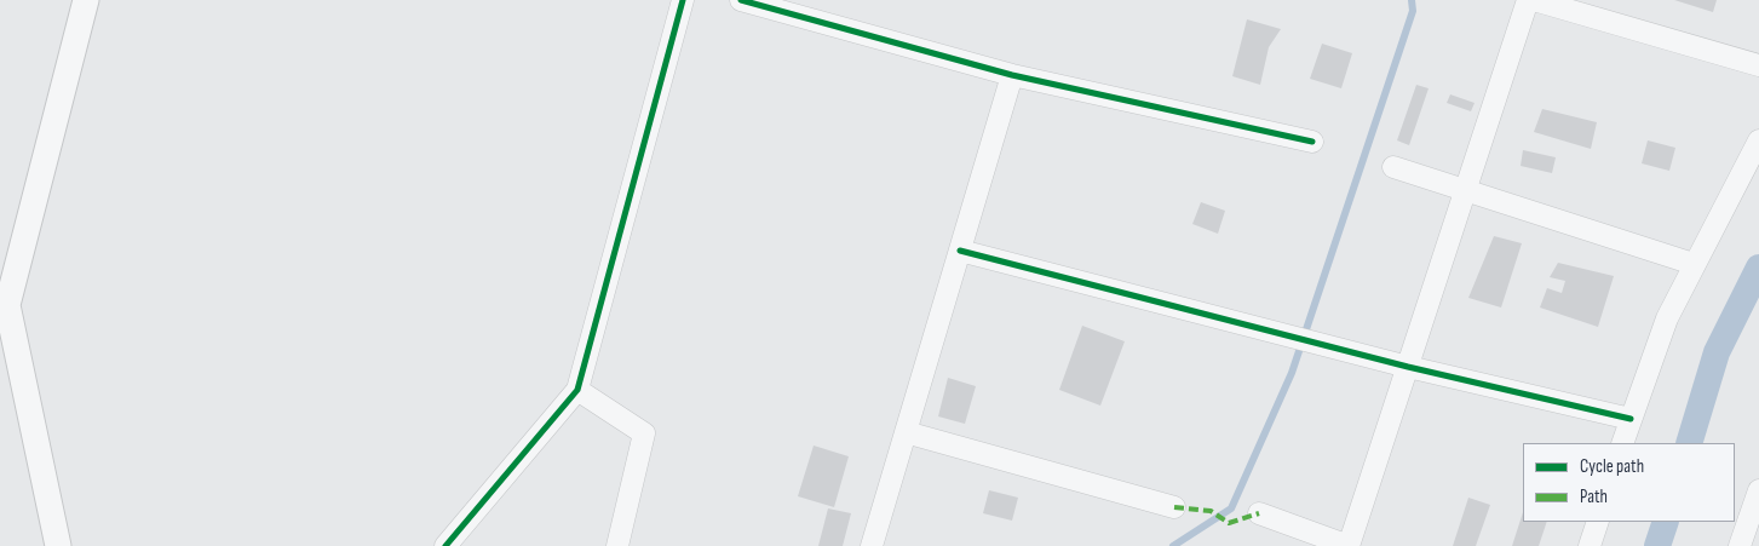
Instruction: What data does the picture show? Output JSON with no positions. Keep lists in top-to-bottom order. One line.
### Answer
{"legend":["Cycle path","Path"]}
